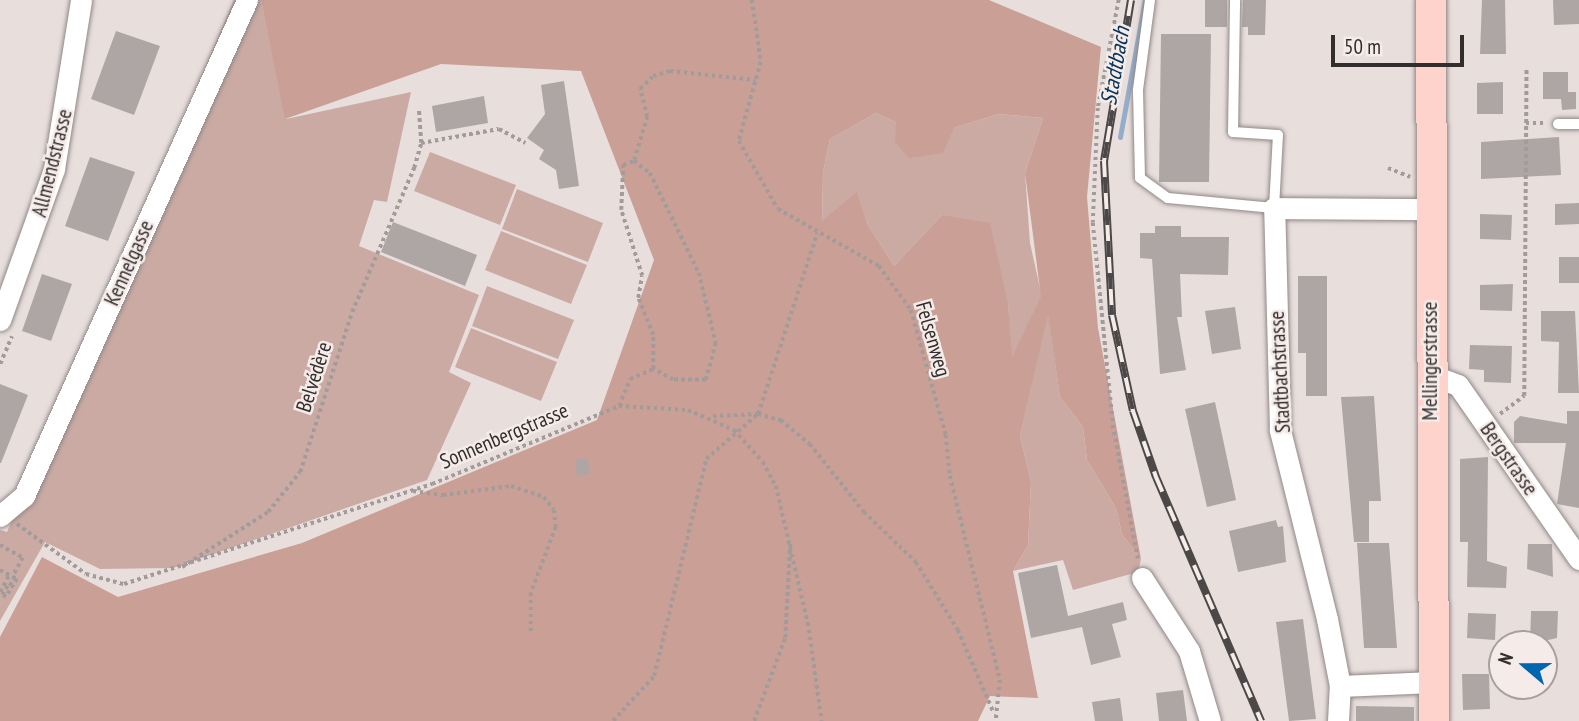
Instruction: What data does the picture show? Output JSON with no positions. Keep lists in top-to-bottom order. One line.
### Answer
{"streets":{"main road":["Mellingerstrasse"],"street":["Allmendstrasse","Kennelgasse","Stadtbachstrasse","Bergstrasse"],"path":["Felsenweg","Belvédère","Sonnenbergstrasse"]},"crossings":[["Kennelgasse","Sonnenbergstrasse"],["Mellingerstrasse","Bergstrasse"],["Belvédère","Sonnenbergstrasse"]],"water":["Stadtbach"],"scale_bar":"50 m","north":"left"}
